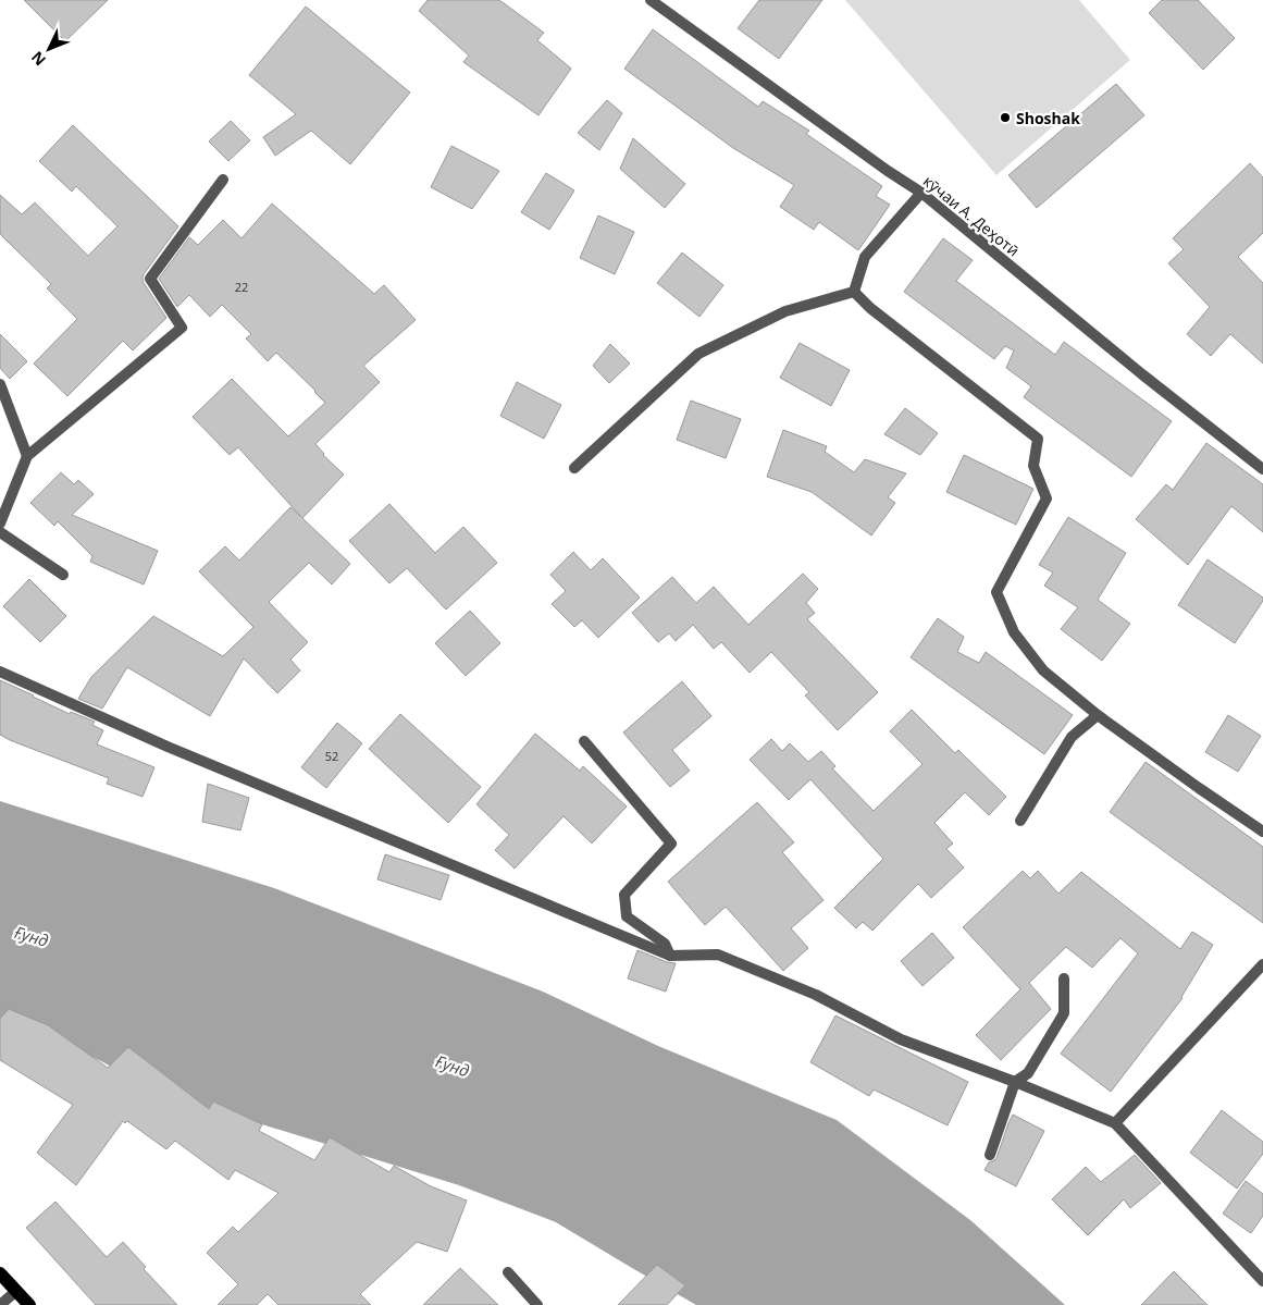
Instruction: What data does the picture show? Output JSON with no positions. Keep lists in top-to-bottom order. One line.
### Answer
{"streets":{"street":["кӯчаи А. Деҳотӣ"]},"water":["Ғунд"],"places":["Shoshak"],"house_numbers":["22","52"],"north":"bottom left"}
